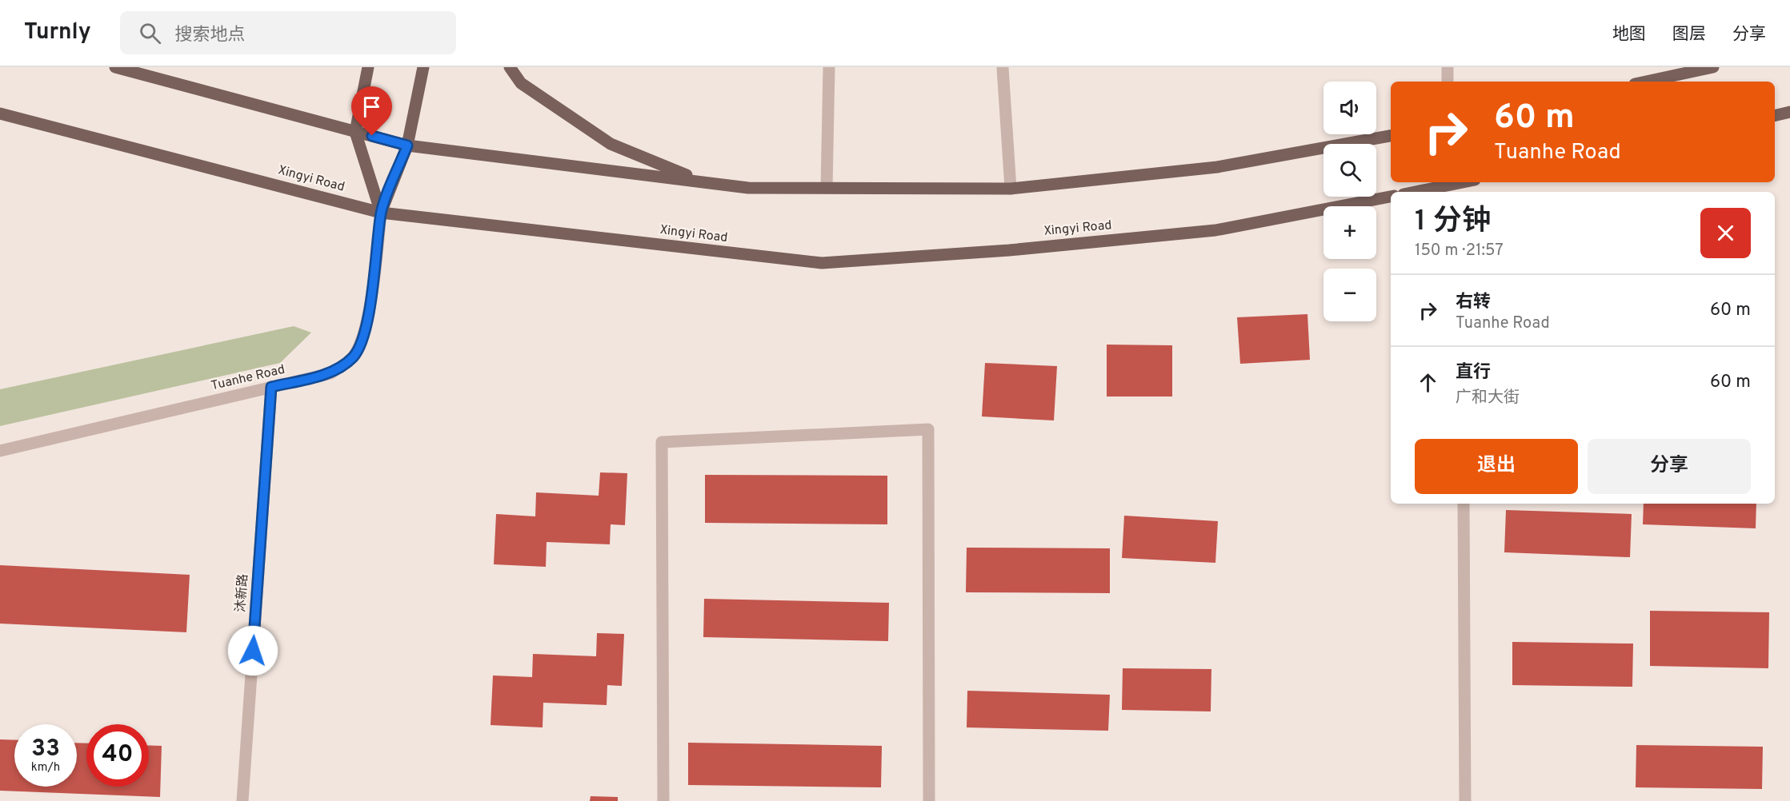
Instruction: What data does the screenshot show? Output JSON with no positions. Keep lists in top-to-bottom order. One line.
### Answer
{"streets":{"main road":["Xingyi Road"],"street":["Tuanhe Road","沐新路"]},"crossings":[["Xingyi Road","Tuanhe Road"],["Tuanhe Road","沐新路"]],"page":{"header":"Turnly","search":"搜索地点","nav":["地图","图层","分享"],"map_buttons":["+","−"],"turn":["60 m","Tuanhe Road"],"heading":["1 分钟","150 m · 21:57"],"list":[{"name":"右转","note":"Tuanhe Road","value":"60 m"},{"name":"直行","note":"广和大街","value":"60 m"}],"buttons":["退出","分享"],"speed":"33 km/h","limit":"40"}}
